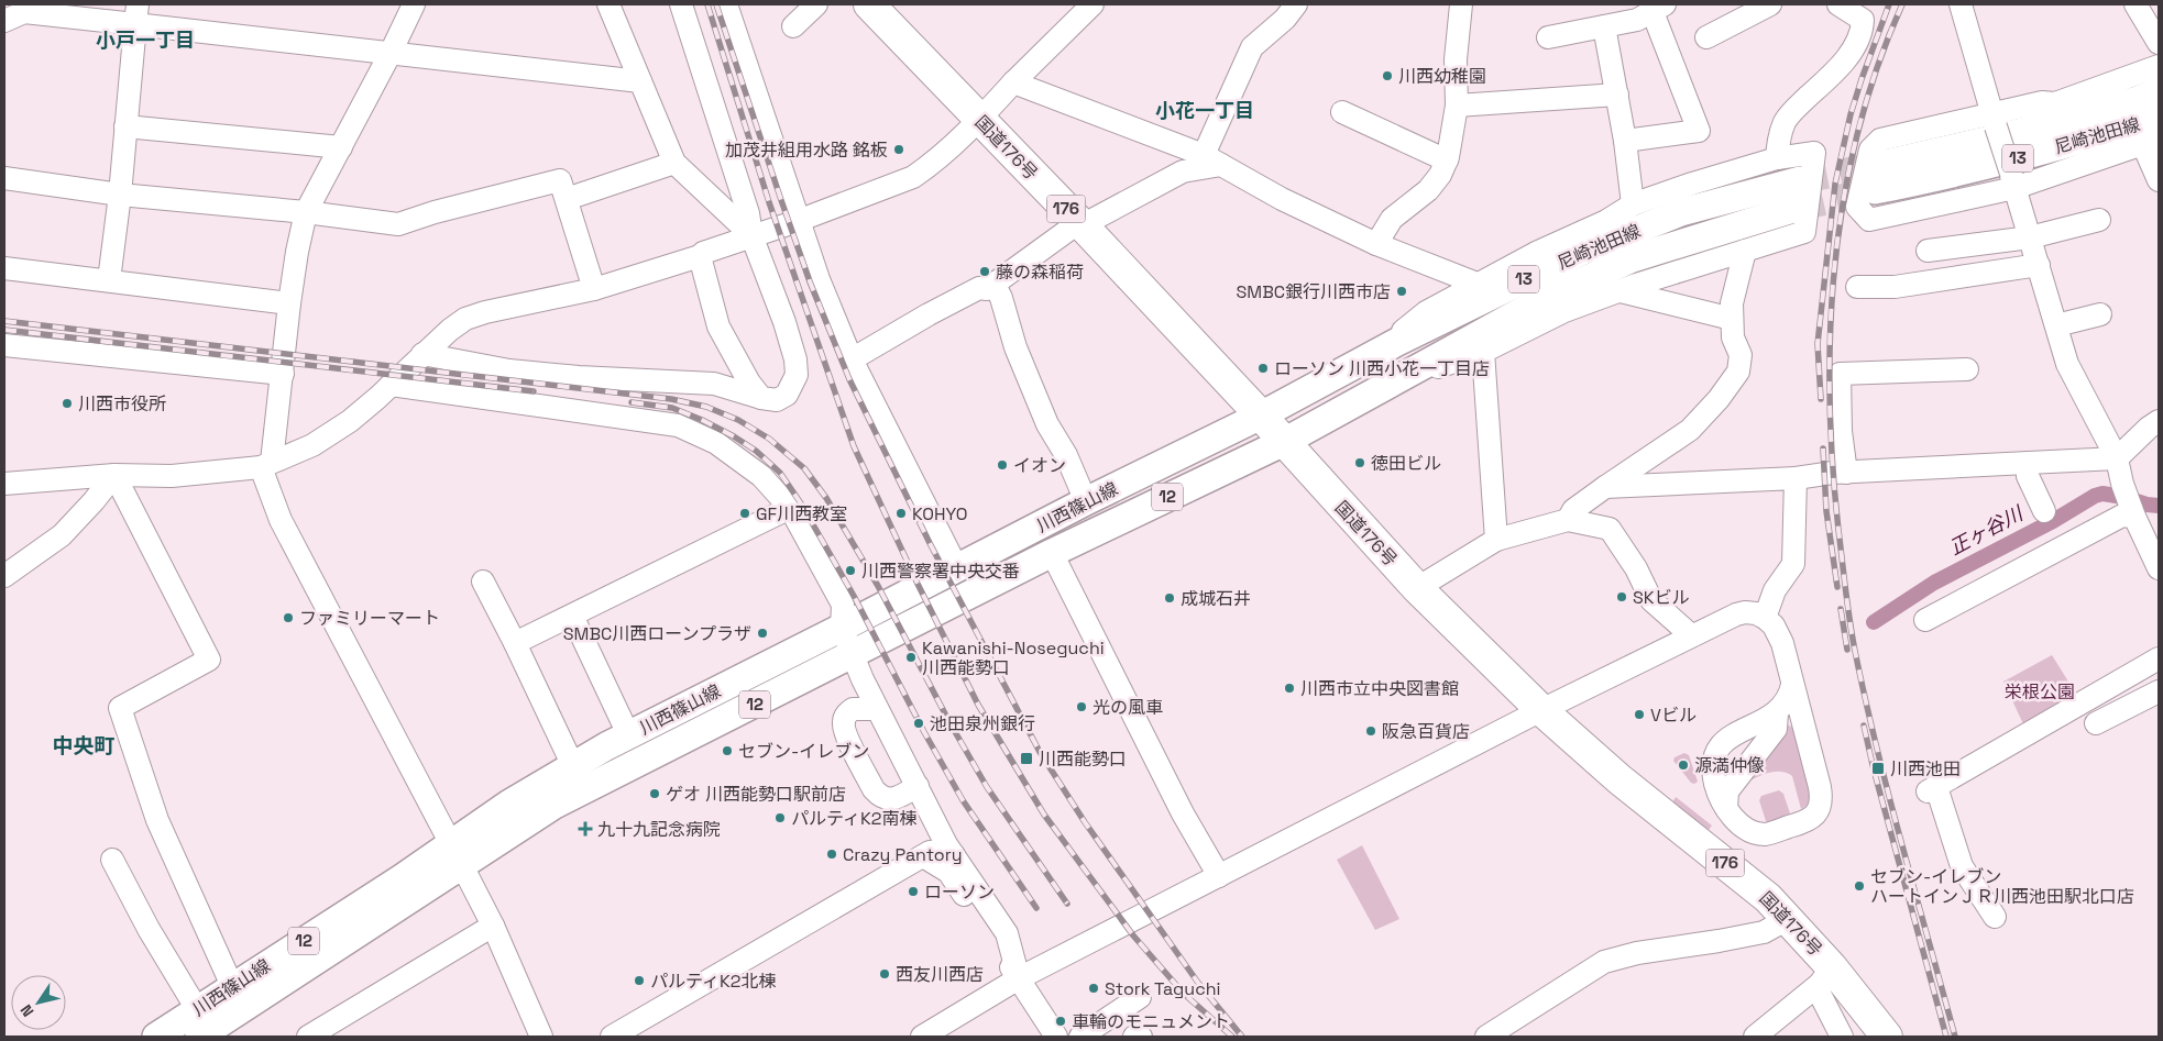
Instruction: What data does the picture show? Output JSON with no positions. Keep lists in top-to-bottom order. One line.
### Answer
{"streets":{"highway":["国道176号","176"],"main road":["尼崎池田線","13","12","川西篠山線"]},"crossings":[["尼崎池田線","国道176号"],["尼崎池田線","川西篠山線"],["国道176号","川西篠山線"]],"districts":["小戸一丁目","小花一丁目","中央町"],"water":["正ヶ谷川"],"parks":["栄根公園"],"places":{"other":["川西幼稚園","加茂井組用水路 銘板","藤の森稲荷","SMBC銀行川西市店","ローソン 川西小花一丁目店","川西市役所","徳田ビル","イオン","GF川西教室","KOHYO","川西警察署中央交番","SKビル","成城石井","ファミリーマート","SMBC川西ローンプラザ","Kawanishi-Noseguchi 川西能勢口","川西市立中央図書館","光の風車","Vビル","池田泉州銀行","阪急百貨店","セブン-イレブン","源満仲像","ゲオ 川西能勢口駅前店","パルティK2南棟","Crazy Pantory","セブン-イレブン ハートインＪＲ川西池田駅北口店","ローソン","西友川西店","パルティK2北棟","Stork Taguchi","車輪のモニュメント"],"transit":["川西能勢口","川西池田"],"health":["九十九記念病院"]},"north":"bottom left"}
